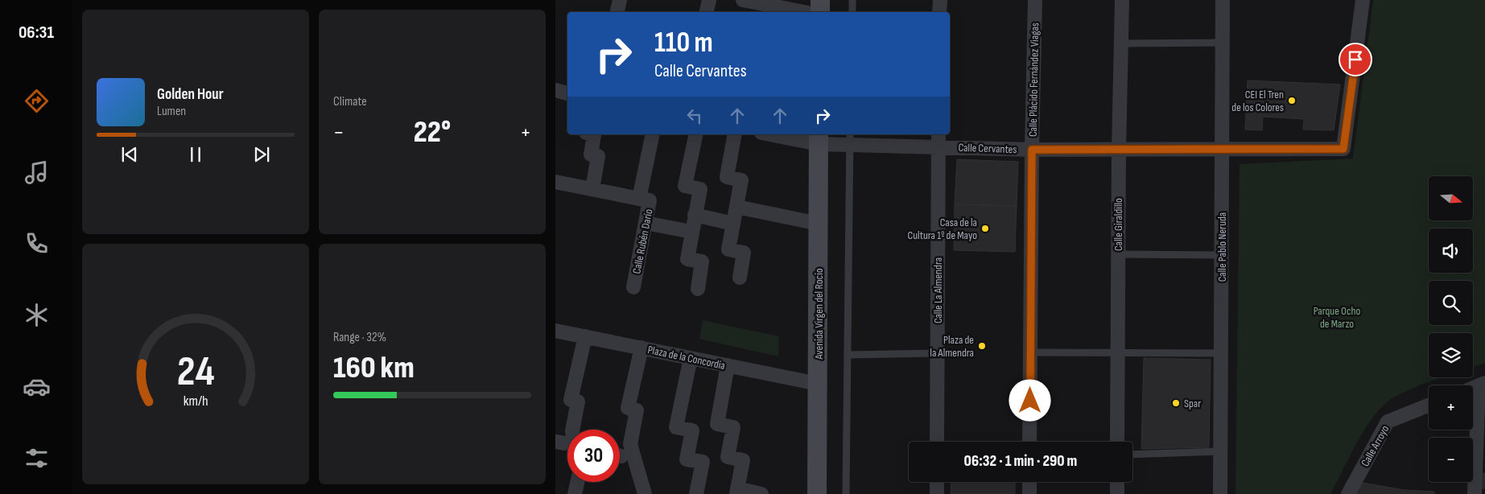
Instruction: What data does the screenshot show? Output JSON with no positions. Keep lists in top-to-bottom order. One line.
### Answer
{"streets":{"street":["Calle Plácido Fernández Viagas","Calle Cervantes","Calle Giraldillo","Calle Rubén Darío","Calle Pablo Neruda","Calle La Almendra","Avenida Virgen del Rocío","Plaza de la Concordia","Calle Arroyo"]},"crossings":[["Calle Plácido Fernández Viagas","Calle Cervantes"],["Calle Cervantes","Calle Giraldillo"],["Calle Cervantes","Calle Pablo Neruda"],["Calle Cervantes","Calle La Almendra"],["Calle Cervantes","Avenida Virgen del Rocío"],["Avenida Virgen del Rocío","Plaza de la Concordia"]],"parks":["Parque Ocho de Marzo"],"places":["CEI El Tren de los Colores","Casa de la Cultura 1º de Mayo","Plaza de la Almendra","Spar"],"north":"right","page":{"tabs":"06:31","tile":["Climate",["Range · 32%","160 km"]],"turn":["110 m","Calle Cervantes"],"song":["Golden Hour","Lumen"],"heat":["−","22°","+"],"map_buttons":["+","−"],"limit":"30","trip":"06:32 · 1 min · 290 m","gauge":["24","km/h"]}}
